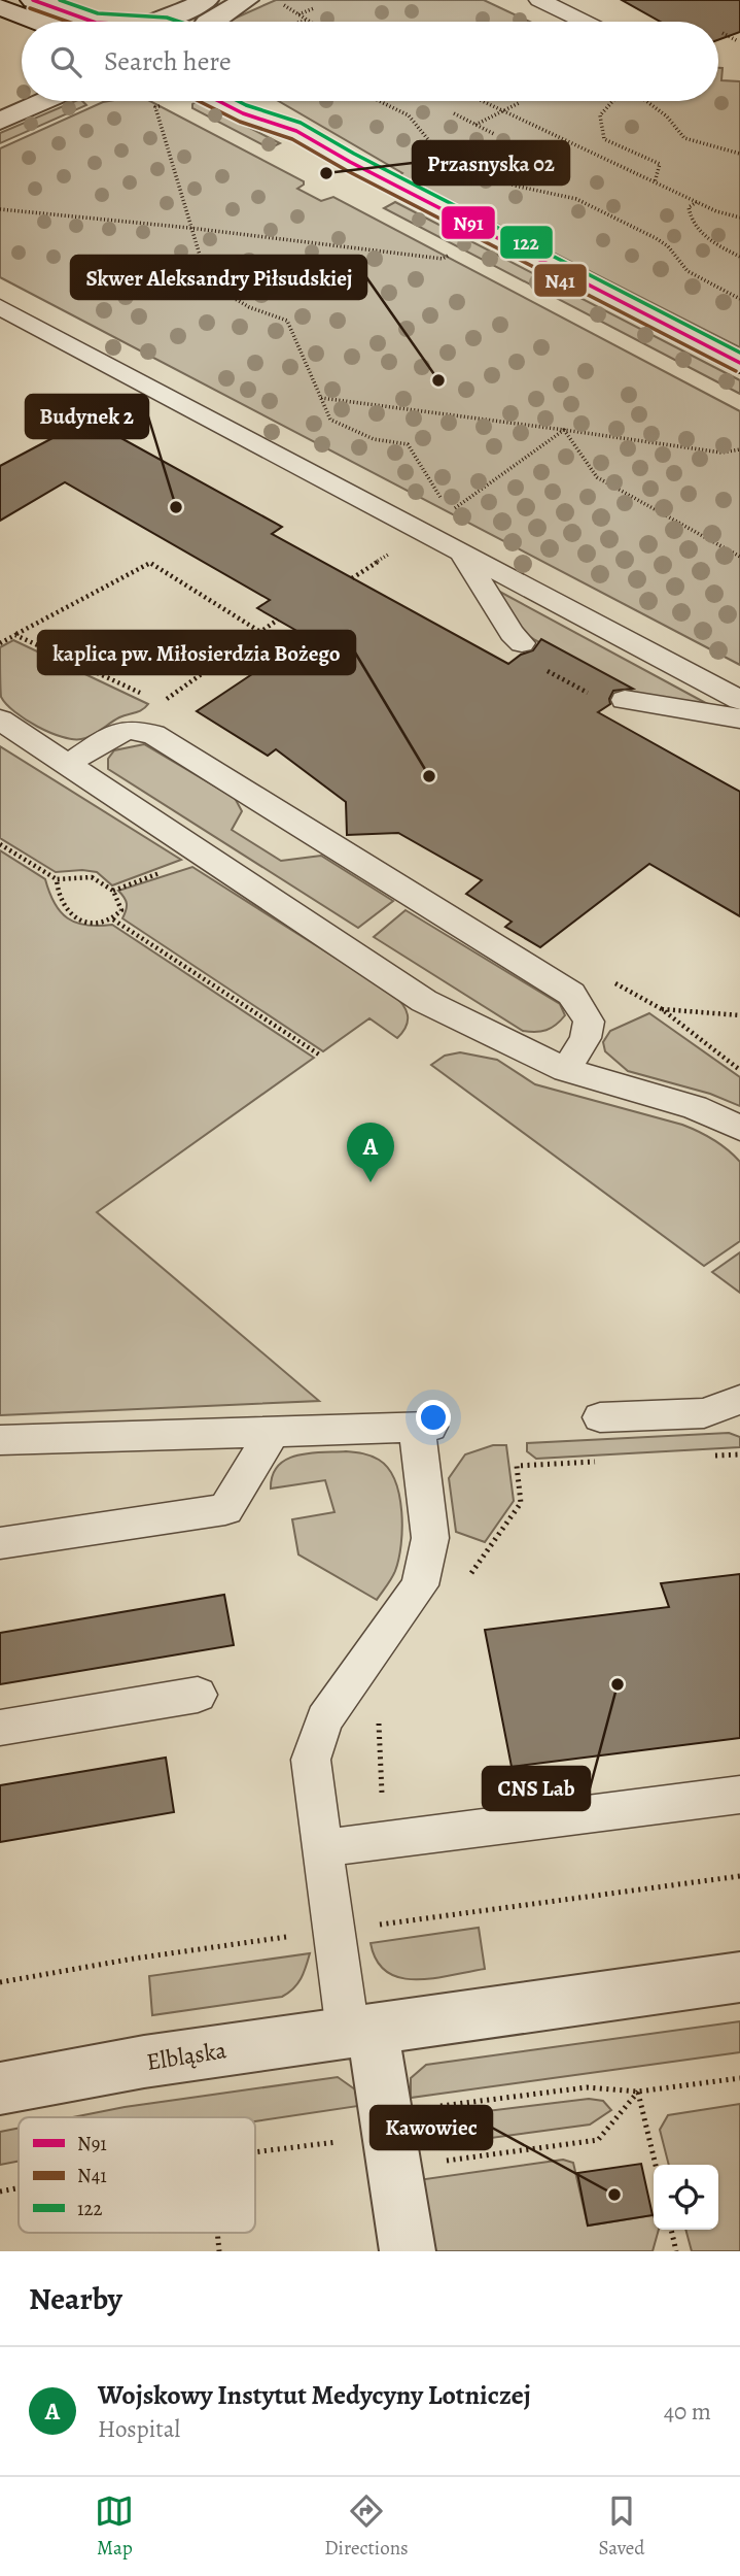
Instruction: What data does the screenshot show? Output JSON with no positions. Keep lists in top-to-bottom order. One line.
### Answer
{"streets":{"street":["Elbląska"]},"places":["Przasnyska 02","Skwer Aleksandry Piłsudskiej","Budynek 2","kaplica pw. Miłosierdzia Bożego","CNS Lab","Kawowiec"],"lines":["transit line N91","transit line 122","transit line N41"],"legend":["N91","N41","122"],"page":{"search":"Search here","pins":"A","heading":"Nearby","list":[{"mark":"A","name":"Wojskowy Instytut Medycyny Lotniczej","note":"Hospital","value":"40 m"}],"nav":["Map","Directions","Saved"]}}
